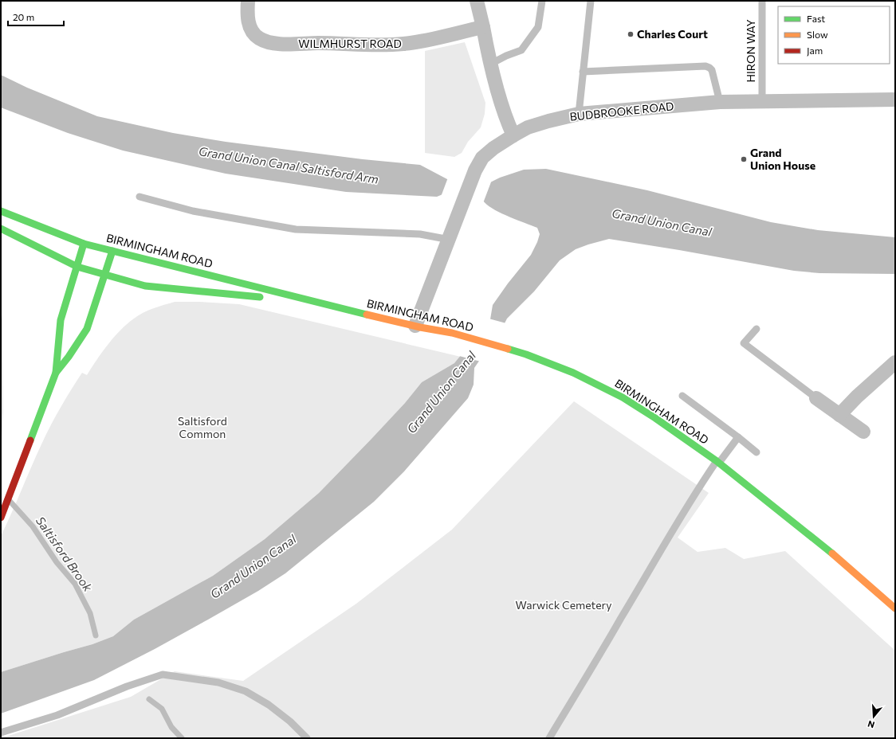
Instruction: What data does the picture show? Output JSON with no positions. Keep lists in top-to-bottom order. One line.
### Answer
{"streets":{"main road":["BIRMINGHAM ROAD"],"street":["WILMHURST ROAD","BUDBROOKE ROAD"],"lane":["HIRON WAY"]},"crossings":[["HIRON WAY","BUDBROOKE ROAD"],["BUDBROOKE ROAD","BIRMINGHAM ROAD"]],"water":["Grand Union Canal Saltisford Arm","Grand Union Canal","Saltisford Brook"],"parks":["Saltisford Common","Warwick Cemetery"],"places":["Charles Court","Grand Union House"],"legend":["Fast","Slow","Jam"],"scale_bar":"20 m","north":"bottom"}
